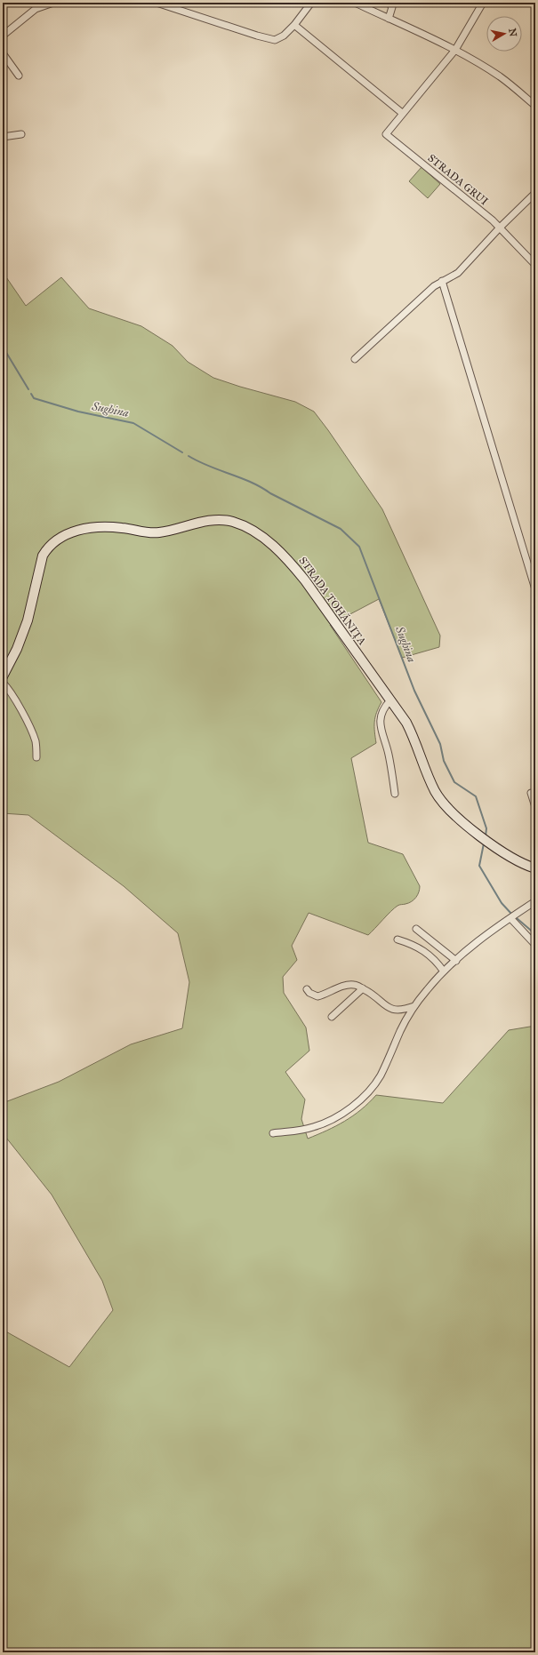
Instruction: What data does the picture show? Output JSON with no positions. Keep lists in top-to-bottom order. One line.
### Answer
{"streets":{"main road":["STRADA TOHĂNIȚA"],"street":["STRADA GRUI"]},"water":["Sughina"],"north":"right"}
